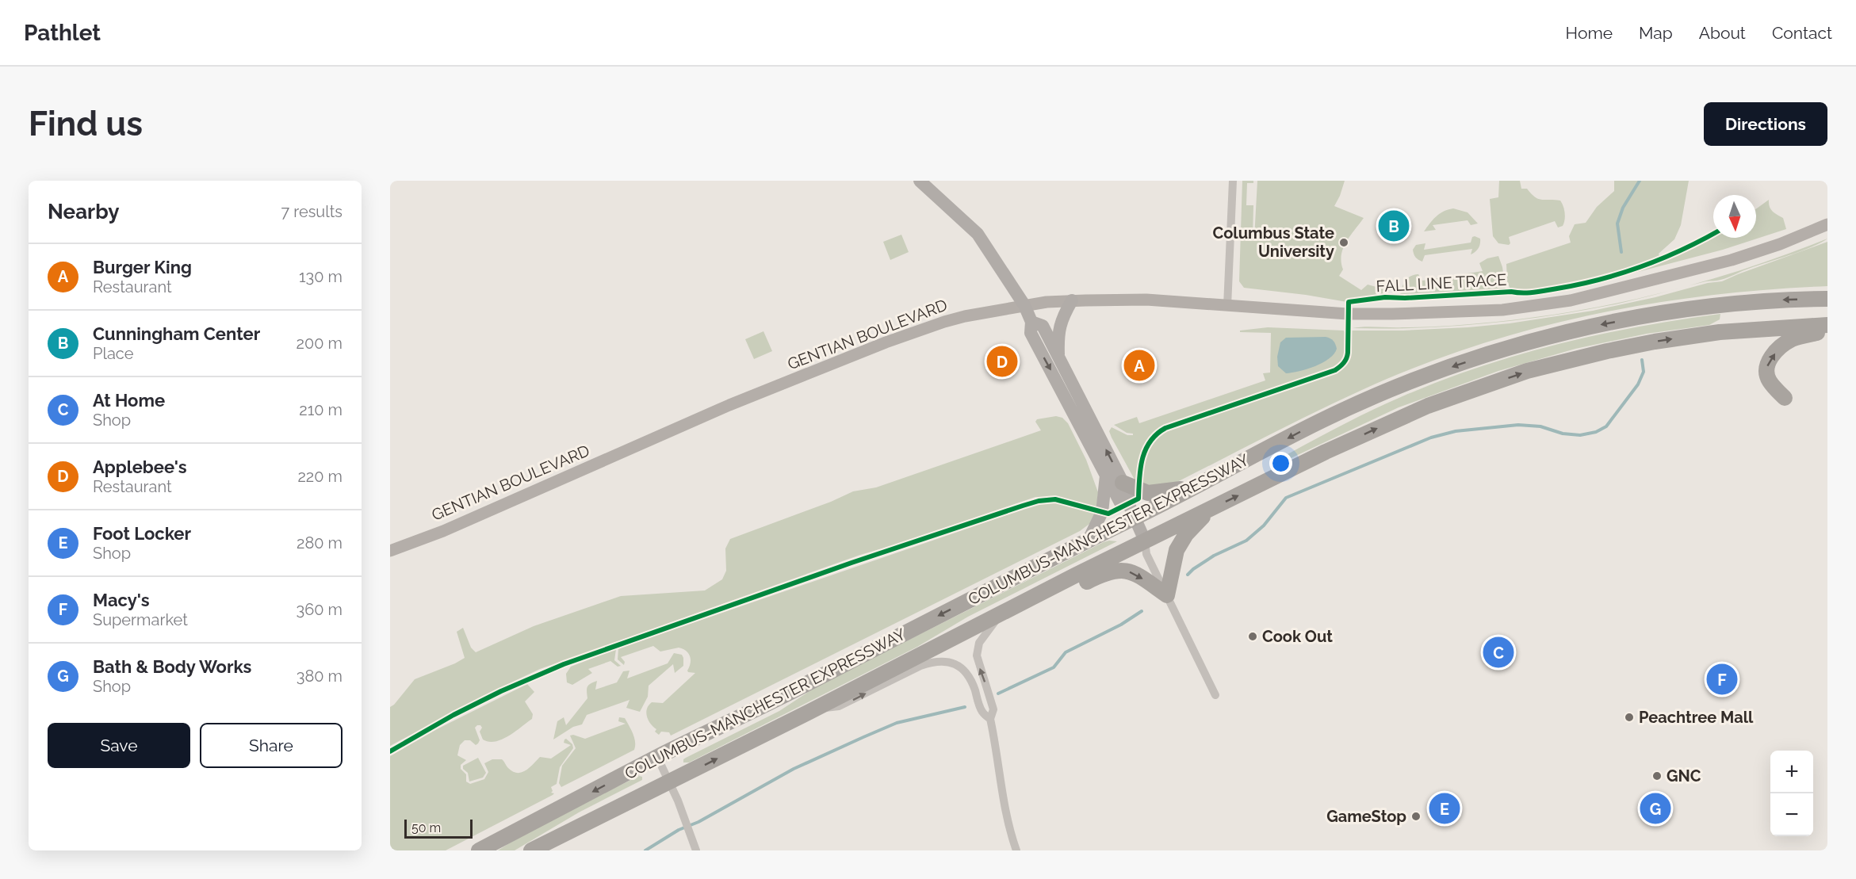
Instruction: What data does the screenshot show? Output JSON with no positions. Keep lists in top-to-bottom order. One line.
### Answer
{"streets":{"highway":["COLUMBUS-MANCHESTER EXPRESSWAY"],"main road":["GENTIAN BOULEVARD"],"cycle path":["FALL LINE TRACE"]},"places":["Columbus State University","Cook Out","Peachtree Mall","GNC","GameStop"],"scale_bar":"50 m","north":"bottom","page":{"header":"Pathlet","nav":["Home","Map","About","Contact"],"buttons":["Directions",["Save","Share"]],"title":"Find us","heading":["Nearby","7 results"],"pins":["B","D","A","C","F","E","G"],"list":[{"mark":"A","name":"Burger King","note":"Restaurant","value":"130 m"},{"mark":"B","name":"Cunningham Center","note":"Place","value":"200 m"},{"mark":"C","name":"At Home","note":"Shop","value":"210 m"},{"mark":"D","name":"Applebee's","note":"Restaurant","value":"220 m"},{"mark":"E","name":"Foot Locker","note":"Shop","value":"280 m"},{"mark":"F","name":"Macy's","note":"Supermarket","value":"360 m"},{"mark":"G","name":"Bath & Body Works","note":"Shop","value":"380 m"}],"map_buttons":["+","−"],"scale":"50 m"}}
